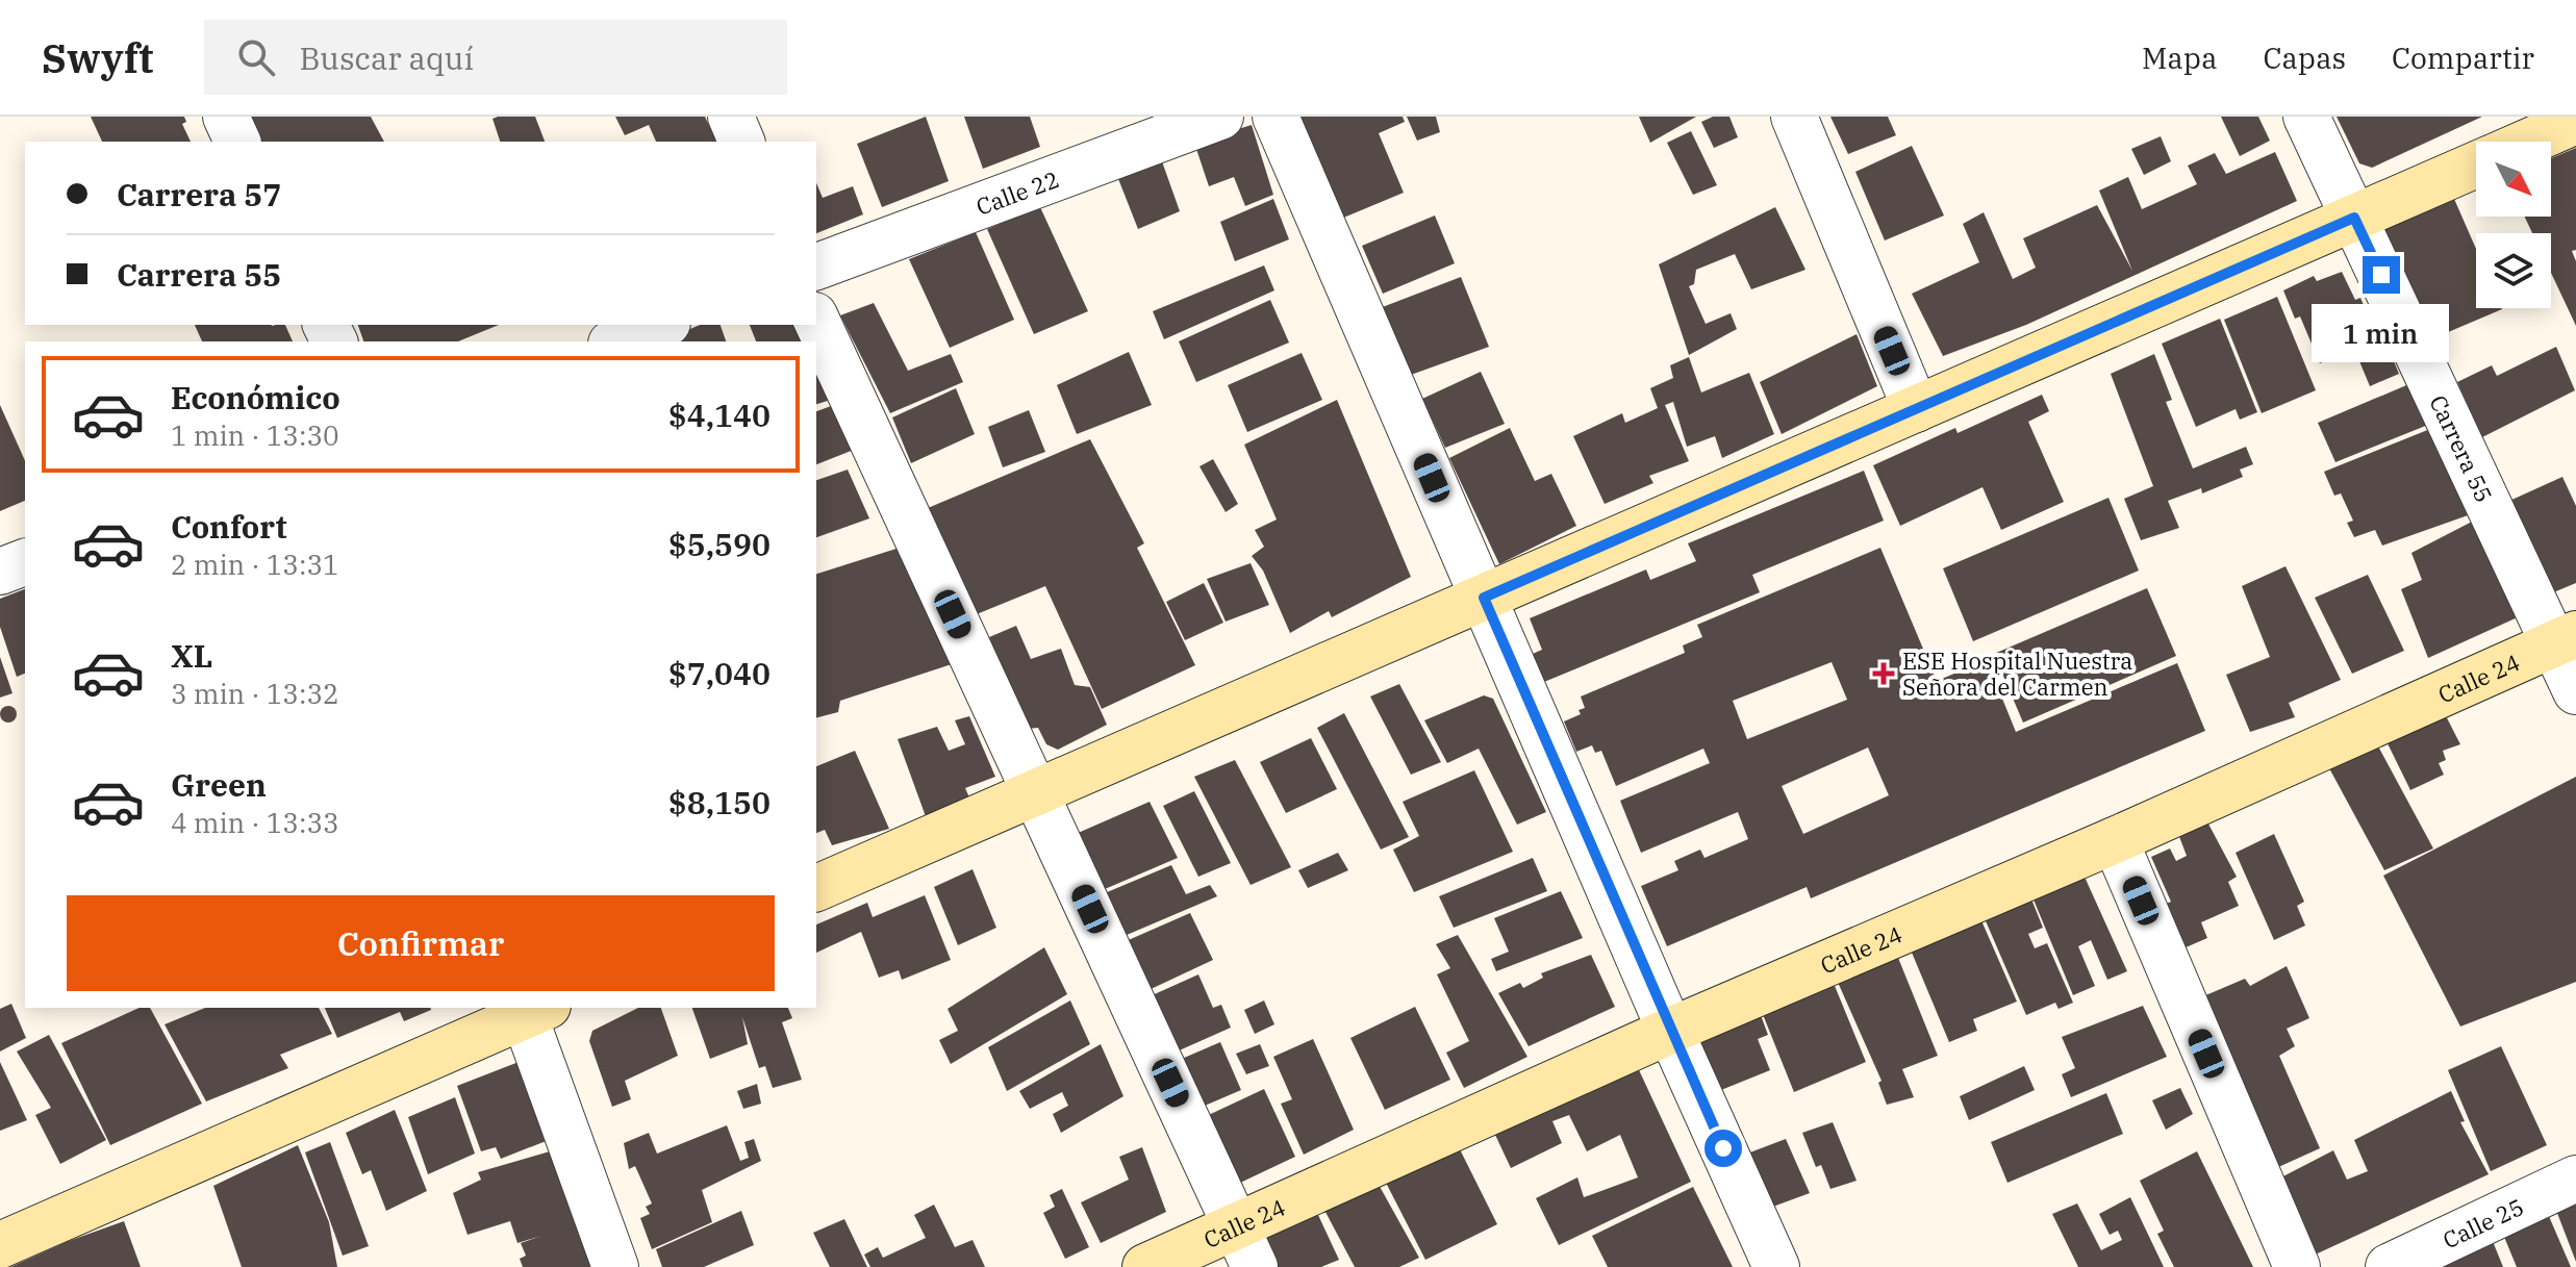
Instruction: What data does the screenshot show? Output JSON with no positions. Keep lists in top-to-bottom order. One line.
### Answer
{"streets":{"main road":["Calle 24"],"street":["Calle 22","Carrera 55","Calle 25"]},"crossings":[["Carrera 55","Calle 24"]],"places":{"health":["ESE Hospital Nuestra Señora del Carmen"]},"north":"bottom right","page":{"header":"Swyft","search":"Buscar aquí","nav":["Mapa","Capas","Compartir"],"banner":["Carrera 57","Carrera 55"],"bubble":"1 min","list":[{"name":"Económico","note":"1 min · 13:30","value":"$4,140"},{"name":"Confort","note":"2 min · 13:31","value":"$5,590"},{"name":"XL","note":"3 min · 13:32","value":"$7,040"},{"name":"Green","note":"4 min · 13:33","value":"$8,150"}],"buttons":"Confirmar"}}
